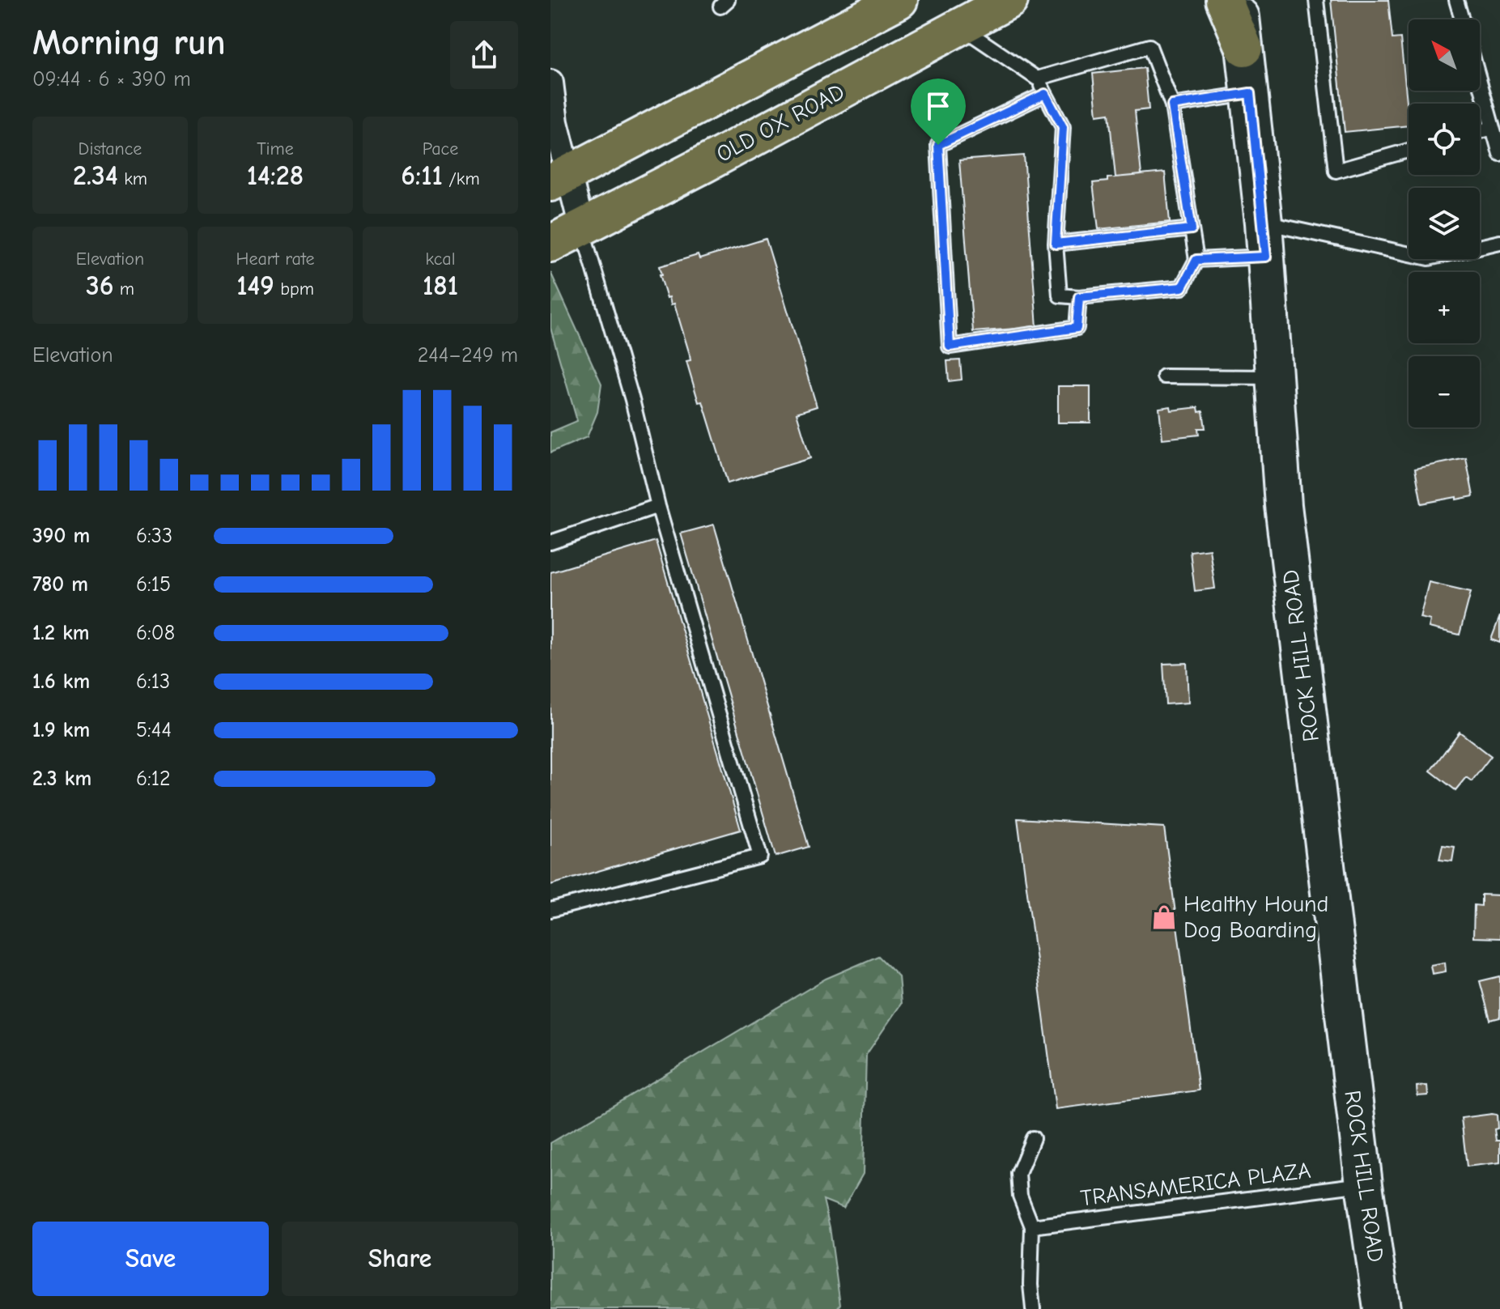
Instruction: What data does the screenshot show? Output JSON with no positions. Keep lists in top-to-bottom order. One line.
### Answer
{"streets":{"main road":["OLD OX ROAD"],"street":["ROCK HILL ROAD"],"lane":["TRANSAMERICA PLAZA"]},"crossings":[["ROCK HILL ROAD","TRANSAMERICA PLAZA"]],"places":{"shop":["Healthy Hound Dog Boarding"]},"north":"top left","page":{"heading":["Morning run","09:44 · 6 × 390 m"],"map_buttons":["+","−"],"stats":[["Distance","2.34 km"],["Time","14:28"],["Pace","6:11 /km"],["Elevation","36 m"],["Heart rate","149 bpm"],["kcal","181"]],"chart":["Elevation","244–249 m"],"list":[{"name":"390 m","note":"6:33"},{"name":"780 m","note":"6:15"},{"name":"1.2 km","note":"6:08"},{"name":"1.6 km","note":"6:13"},{"name":"1.9 km","note":"5:44"},{"name":"2.3 km","note":"6:12"}],"buttons":["Save","Share"]}}
